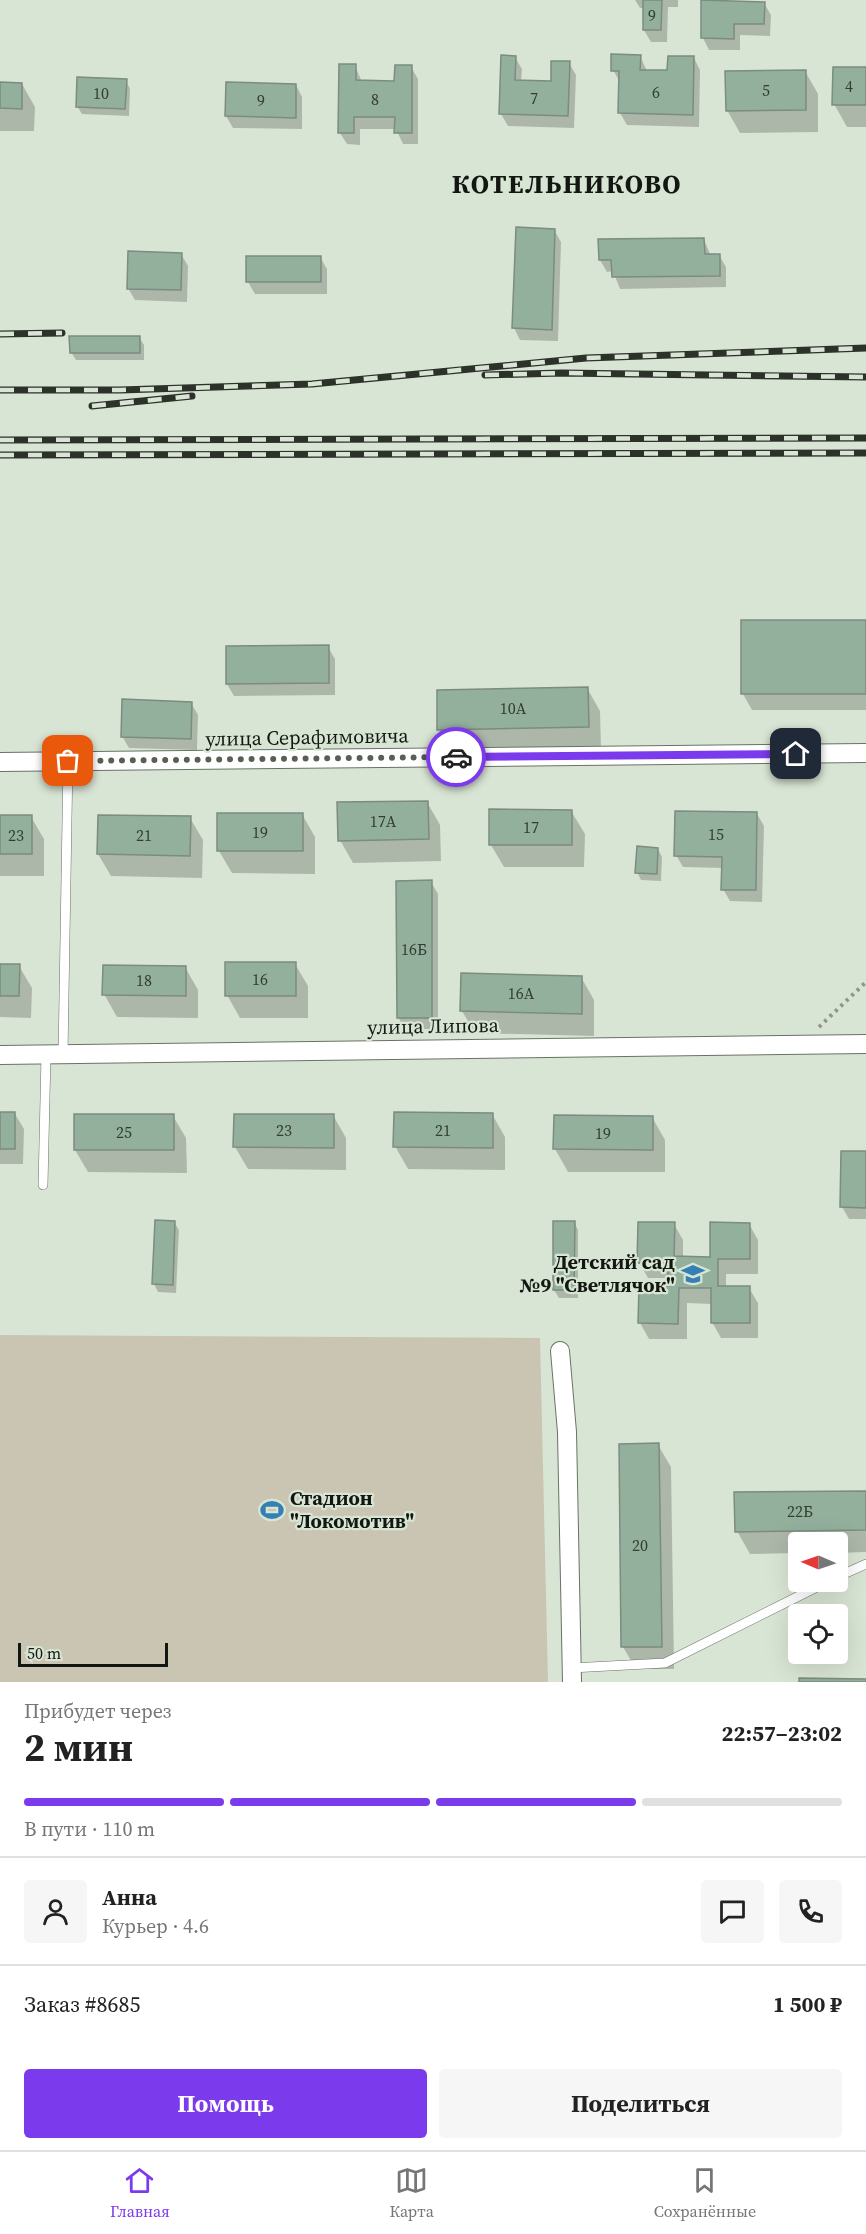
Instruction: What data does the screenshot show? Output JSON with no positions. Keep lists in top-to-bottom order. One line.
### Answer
{"streets":{"street":["улица Серафимовича","улица Липова"]},"districts":["КОТЕЛЬНИКОВО"],"places":{"school or university":["Детский сад №9 \"Светлячок\""],"sports":["Стадион \"Локомотив\""]},"house_numbers":["9","4","5","6","10","7","8","9","10А","17А","17","19","15","23","21","16Б","16","18","16А","23","21","25","19","22Б","20"],"scale_bar":"50 m","north":"left","page":{"scale":"50 m","heading":["2 мин","Прибудет через","22:57–23:02"],"panel":["Анна","Курьер · 4.6","Заказ #8685","1 500 ₽"],"bar":"В пути · 110 m","buttons":["Помощь","Поделиться"],"tabs":["Главная","Карта","Сохранённые"]}}
